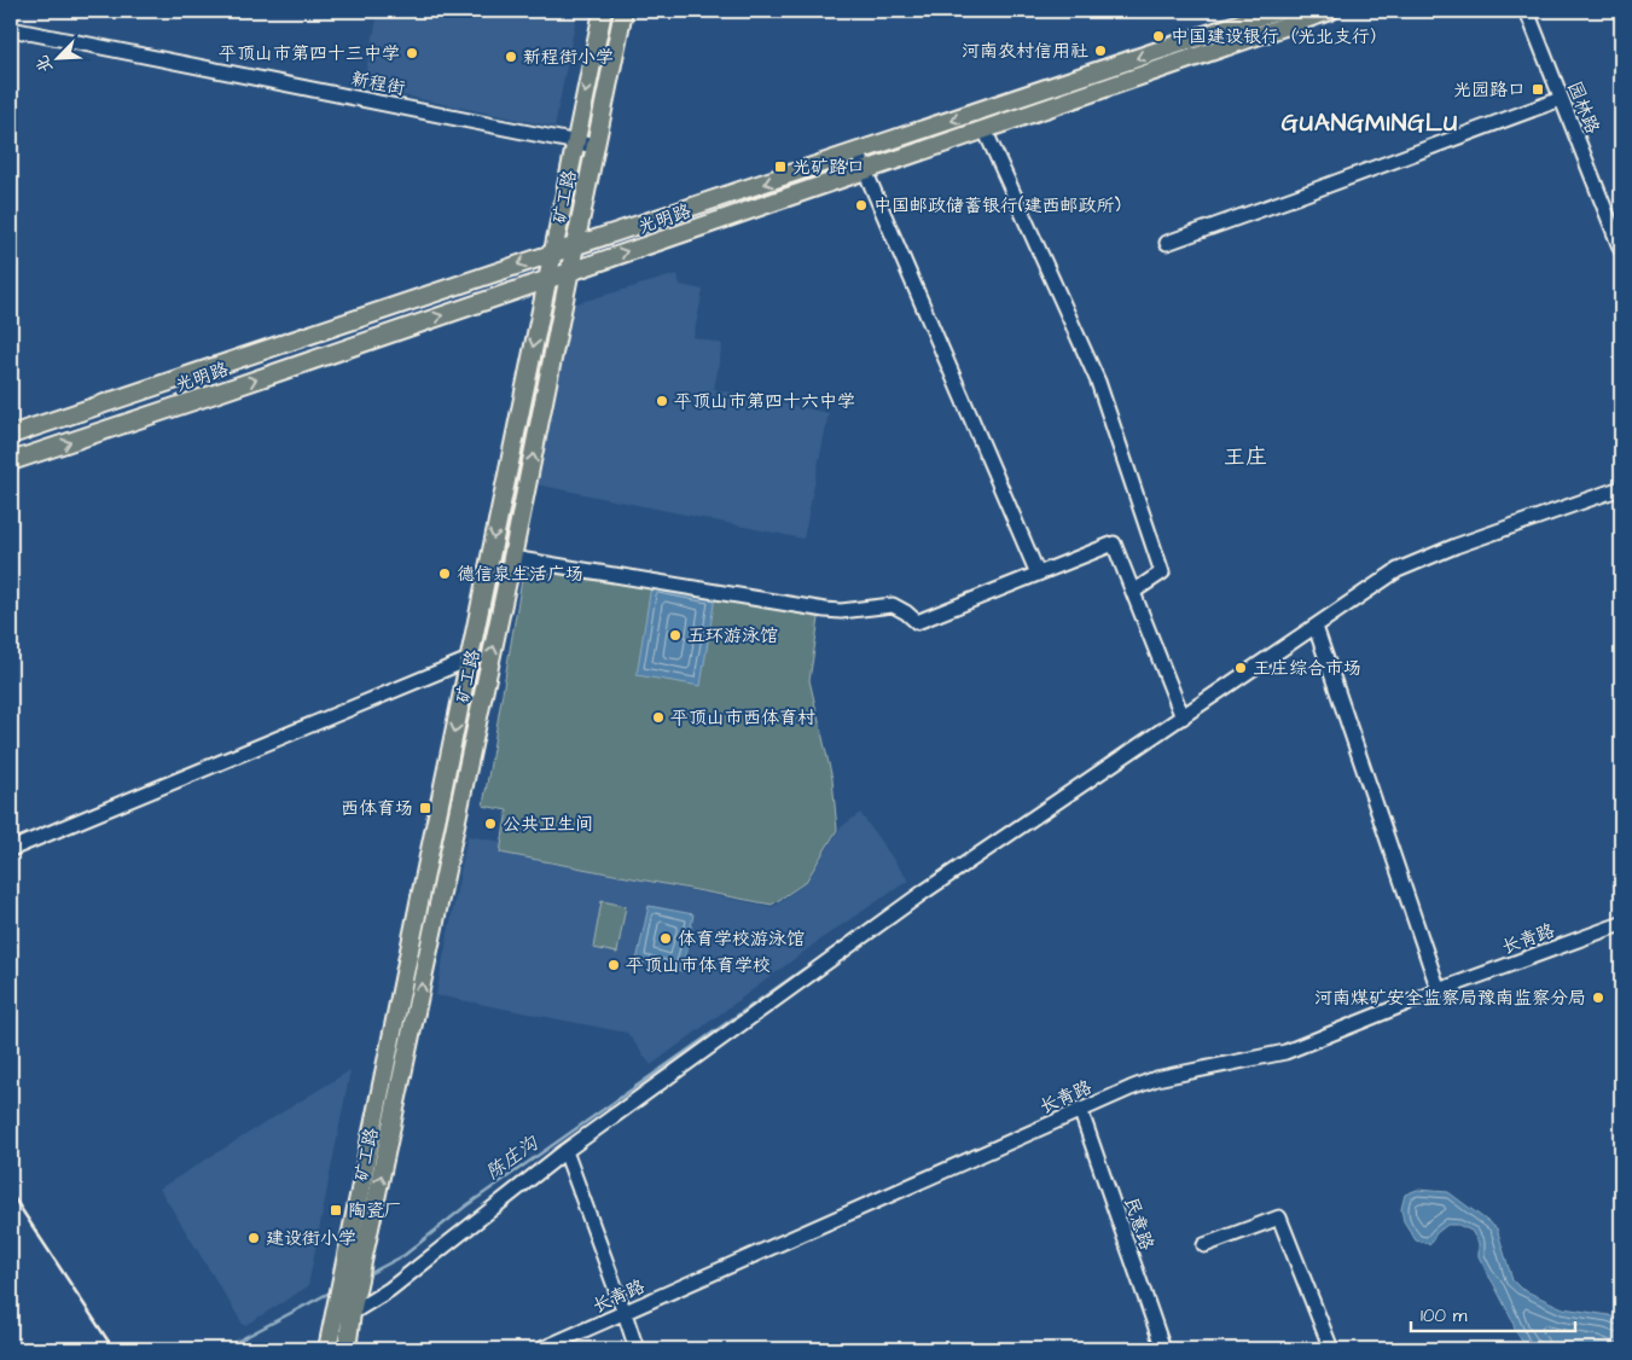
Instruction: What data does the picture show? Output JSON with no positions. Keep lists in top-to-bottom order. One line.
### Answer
{"streets":{"main road":["矿工路","光明路"],"street":["新程街","园林路","长青路","民意路"]},"crossings":[["新程街","矿工路"],["矿工路","光明路"],["长青路","民意路"]],"districts":["GUANGMINGLU","王庄"],"water":["陈庄沟"],"places":{"other":["中国建设银行（光北支行）","河南农村信用社","平顶山市第四十三中学","新程街小学","中国邮政储蓄银行(建西邮政所)","平顶山市第四十六中学","德信泉生活广场","五环游泳馆","王庄综合市场","平顶山市西体育村","公共卫生间","体育学校游泳馆","平顶山市体育学校","河南煤矿安全监察局豫南监察分局","建设街小学"],"transit":["光园路口","光矿路口","西体育场","陶瓷厂"]},"scale_bar":"100 m","north":"bottom left"}
